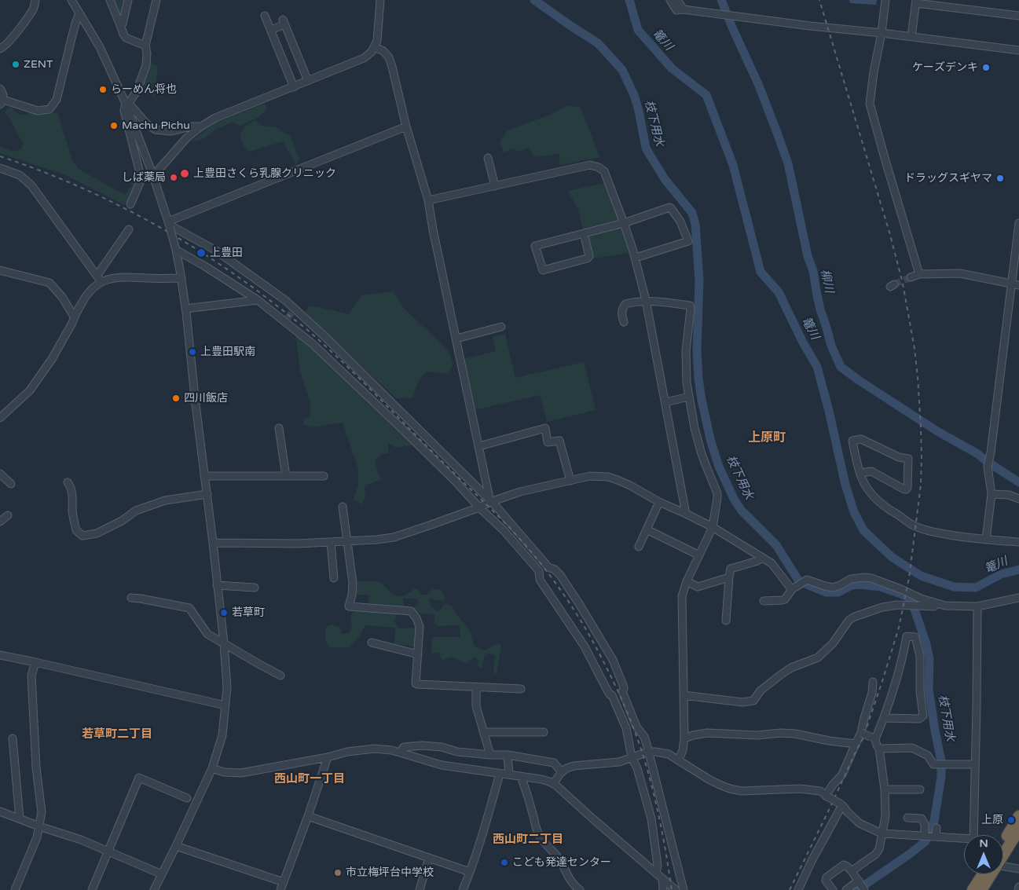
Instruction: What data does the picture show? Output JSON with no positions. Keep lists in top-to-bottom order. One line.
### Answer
{"districts":["上原町","若草町二丁目","西山町一丁目","西山町二丁目"],"water":["篭川","枝下用水","柳川"],"places":["ZENT","ケーズデンキ","らーめん将也","Machu Pichu","上豊田さくら乳腺クリニック","しば薬局","ドラッグスギヤマ","上豊田","上豊田駅南","四川飯店","若草町","上原","こども発達センター","市立梅坪台中学校"],"north":"top"}
